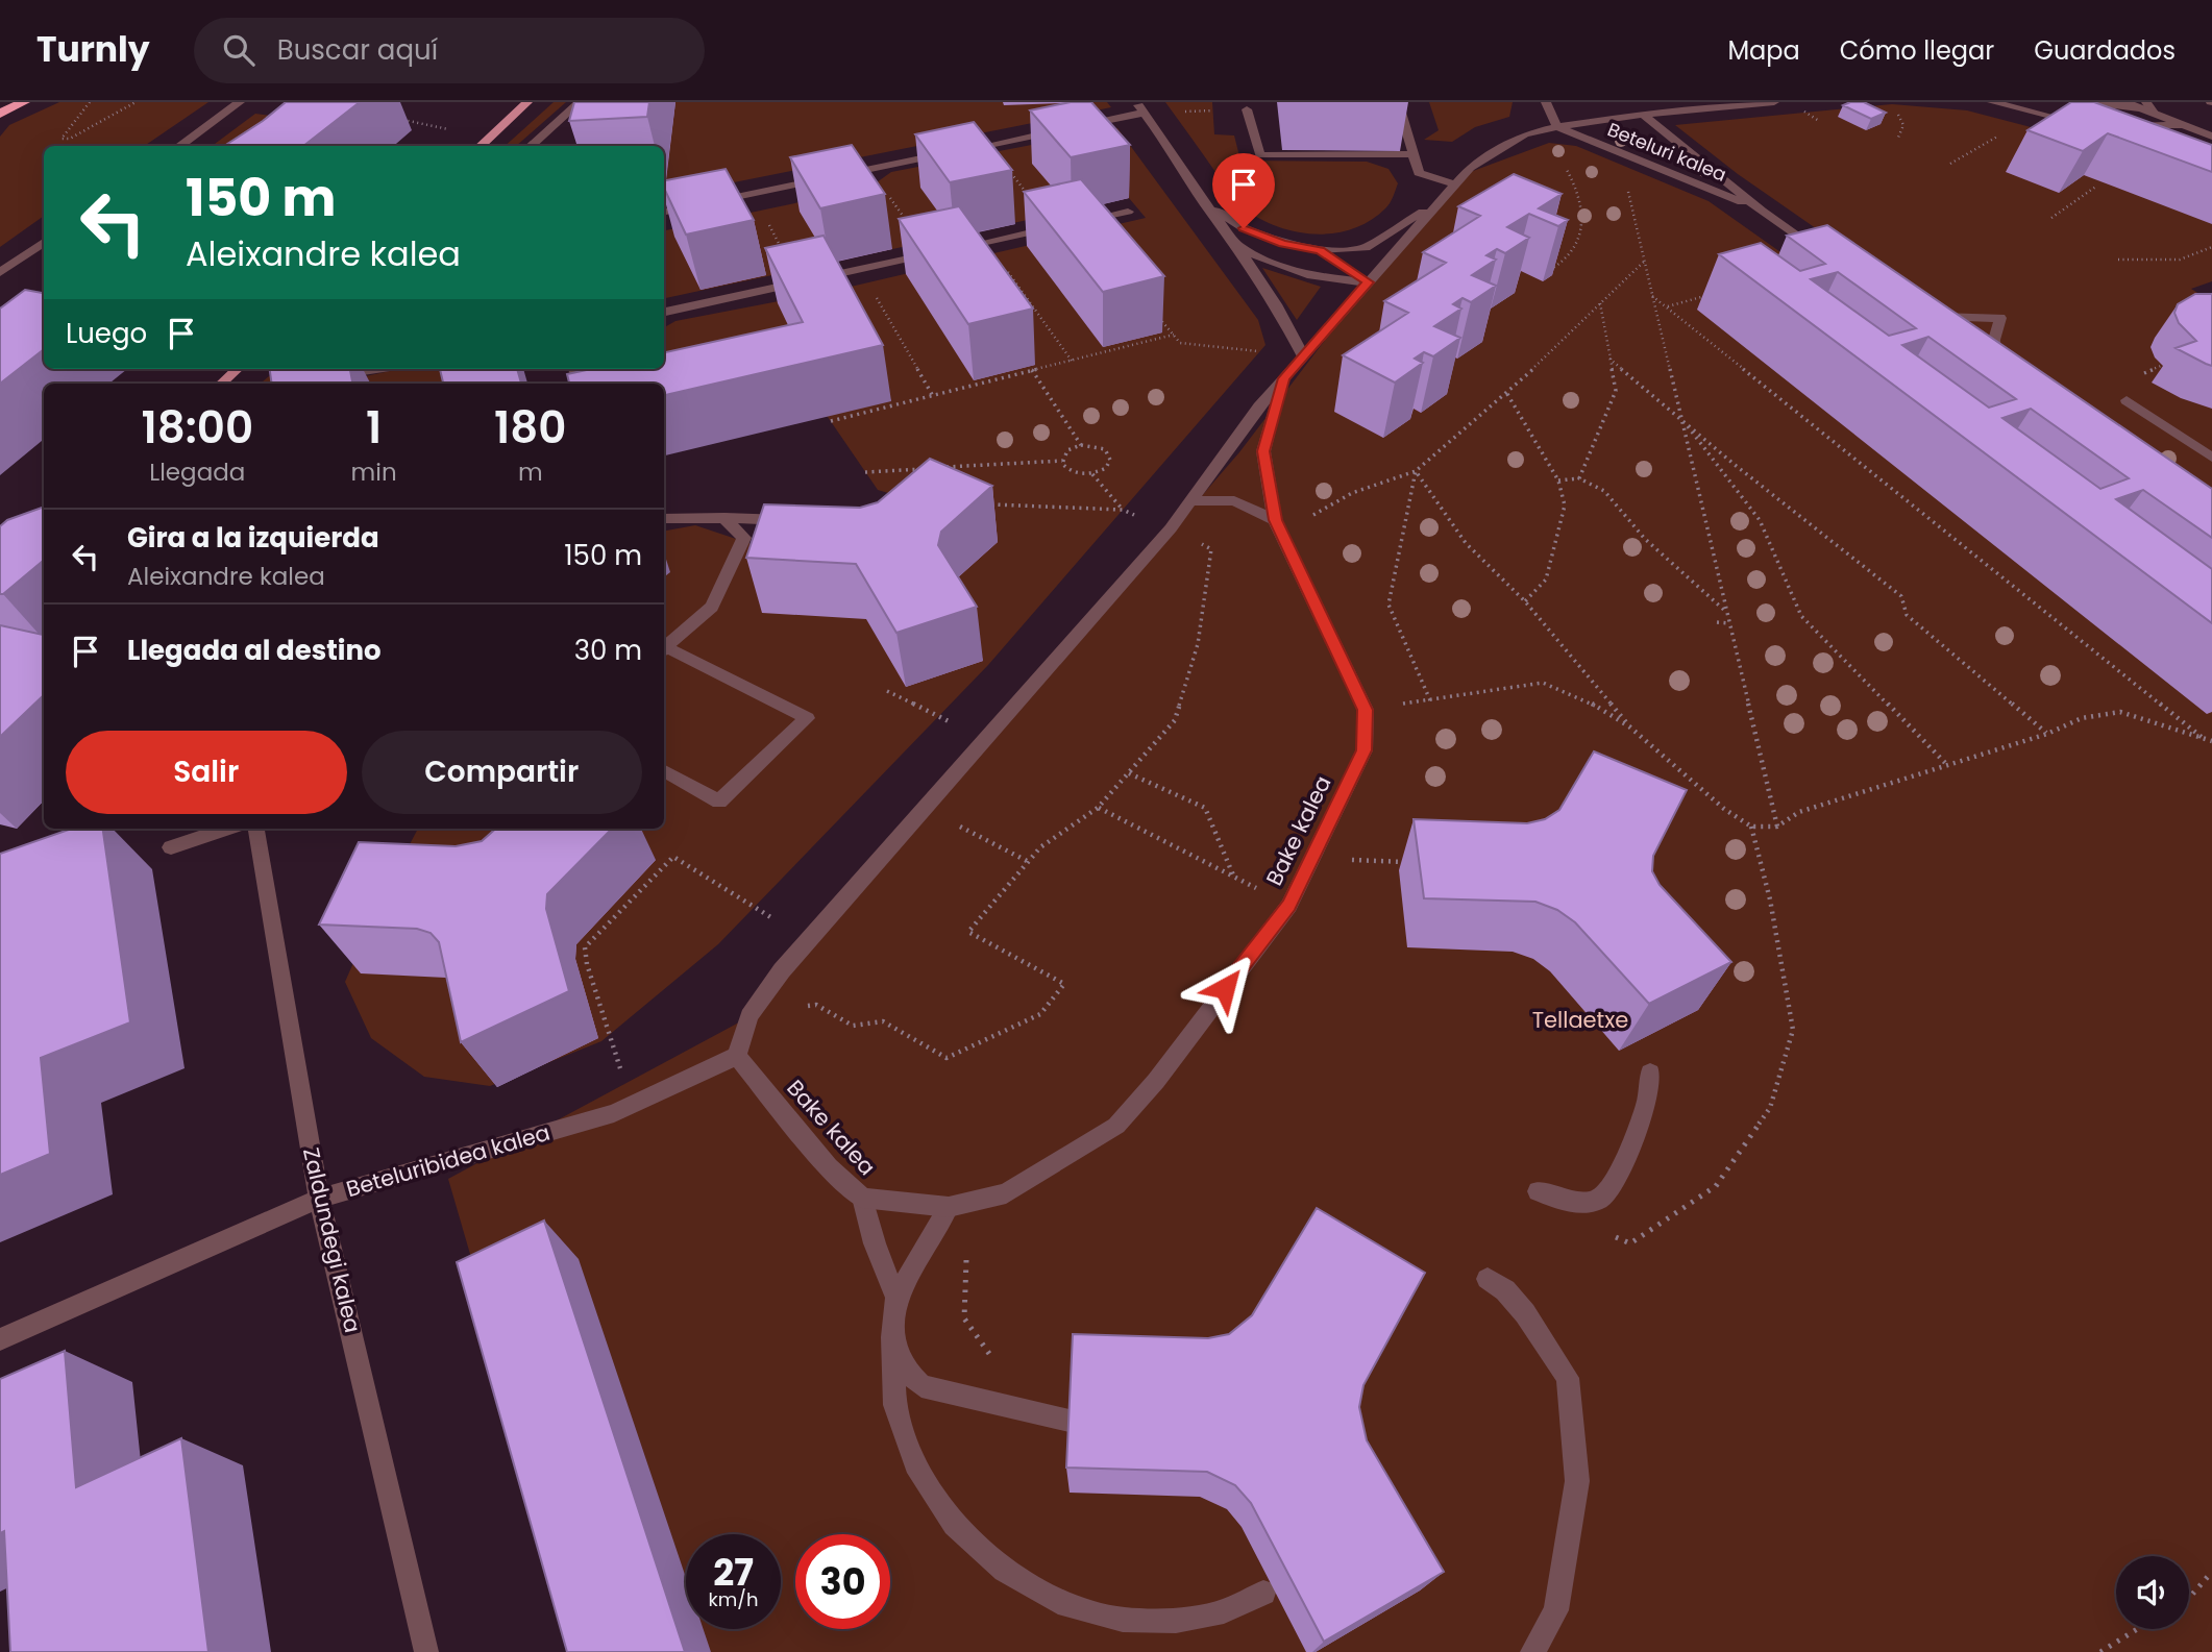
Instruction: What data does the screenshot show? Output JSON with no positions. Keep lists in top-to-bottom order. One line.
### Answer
{"streets":{"street":["Beteluri kalea","Bake kalea","Beteluribidea kalea","Zaldundegi kalea"]},"crossings":[["Beteluri kalea","Bake kalea"],["Bake kalea","Beteluribidea kalea"],["Beteluribidea kalea","Zaldundegi kalea"]],"parks":["Tellaetxe"],"page":{"header":"Turnly","search":"Buscar aquí","nav":["Mapa","Cómo llegar","Guardados"],"turn":["150 m","Aleixandre kalea"],"then":"Luego","eta":["18:00","Llegada","1","min","180","m"],"list":[{"name":"Gira a la izquierda","note":"Aleixandre kalea","value":"150 m"},{"name":"Llegada al destino","value":"30 m"}],"buttons":["Salir","Compartir"],"speed":"27 km/h","limit":"30"}}
